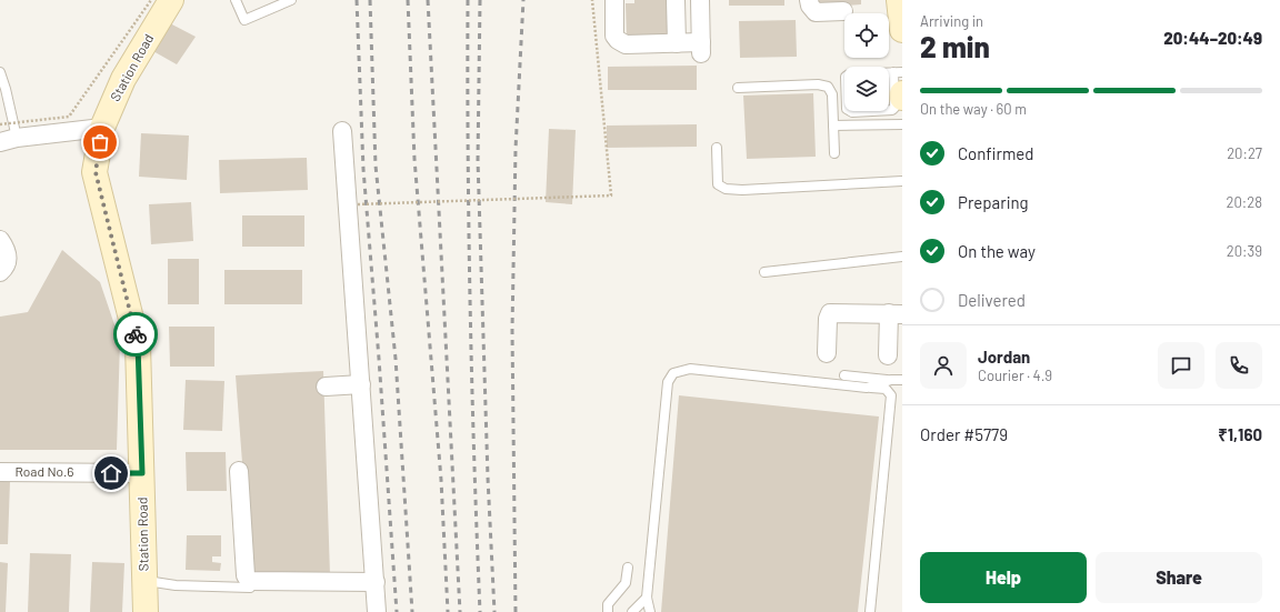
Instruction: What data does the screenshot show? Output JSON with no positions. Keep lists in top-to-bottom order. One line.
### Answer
{"streets":{"street":["Station Road","Road No.6"]},"crossings":[["Station Road","Road No.6"]],"page":{"heading":["2 min","Arriving in","20:44–20:49"],"panel":["Jordan","Courier · 4.9","Order #5779","₹1,160"],"bar":"On the way · 60 m","list":[["Confirmed","20:27"],["Preparing","20:28"],["On the way","20:39"],"Delivered"],"buttons":["Help","Share"]}}
